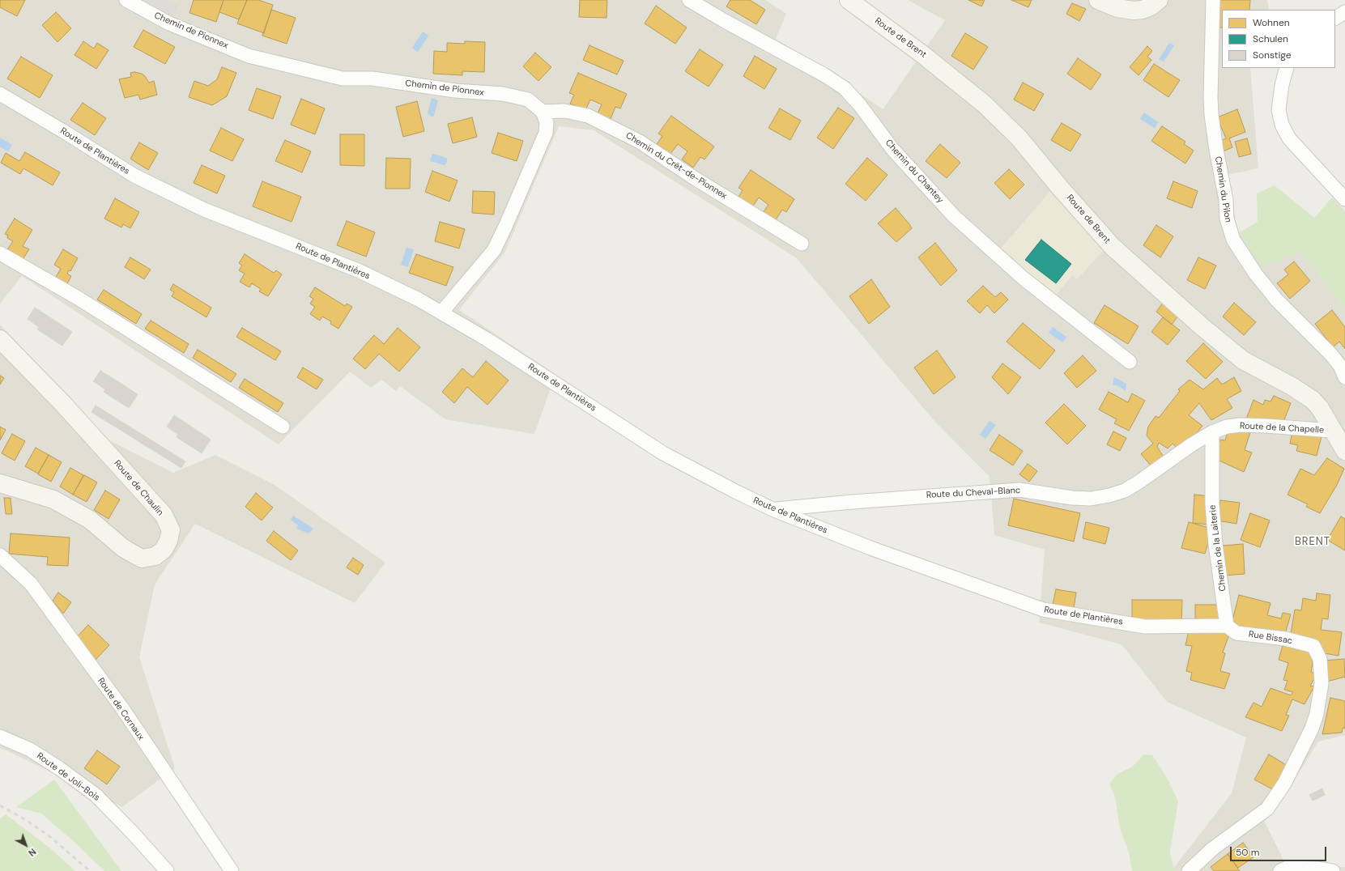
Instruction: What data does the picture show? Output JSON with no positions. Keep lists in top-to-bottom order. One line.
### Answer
{"streets":{"main road":["Route de Brent","Route de Chaulin"],"street":["Chemin de Pionnex","Route de Plantières","Chemin du Crêt-de-Pionnex","Chemin du Chantey","Chemin du Pilon","Route de la Chapelle","Route du Cheval-Blanc","Chemin de la Laiterie","Rue Bissac","Route de Cornaux","Route de Joli-Bois"]},"crossings":[["Chemin de Pionnex","Chemin du Crêt-de-Pionnex"],["Route de Brent","Route de la Chapelle"],["Route de Plantières","Route du Cheval-Blanc"],["Route de Plantières","Chemin de la Laiterie"],["Route de Plantières","Rue Bissac"],["Route de la Chapelle","Route du Cheval-Blanc"],["Route de la Chapelle","Chemin de la Laiterie"],["Route du Cheval-Blanc","Chemin de la Laiterie"],["Chemin de la Laiterie","Rue Bissac"]],"districts":["BRENT"],"legend":["Wohnen","Schulen","Sonstige"],"scale_bar":"50 m","north":"bottom right"}
